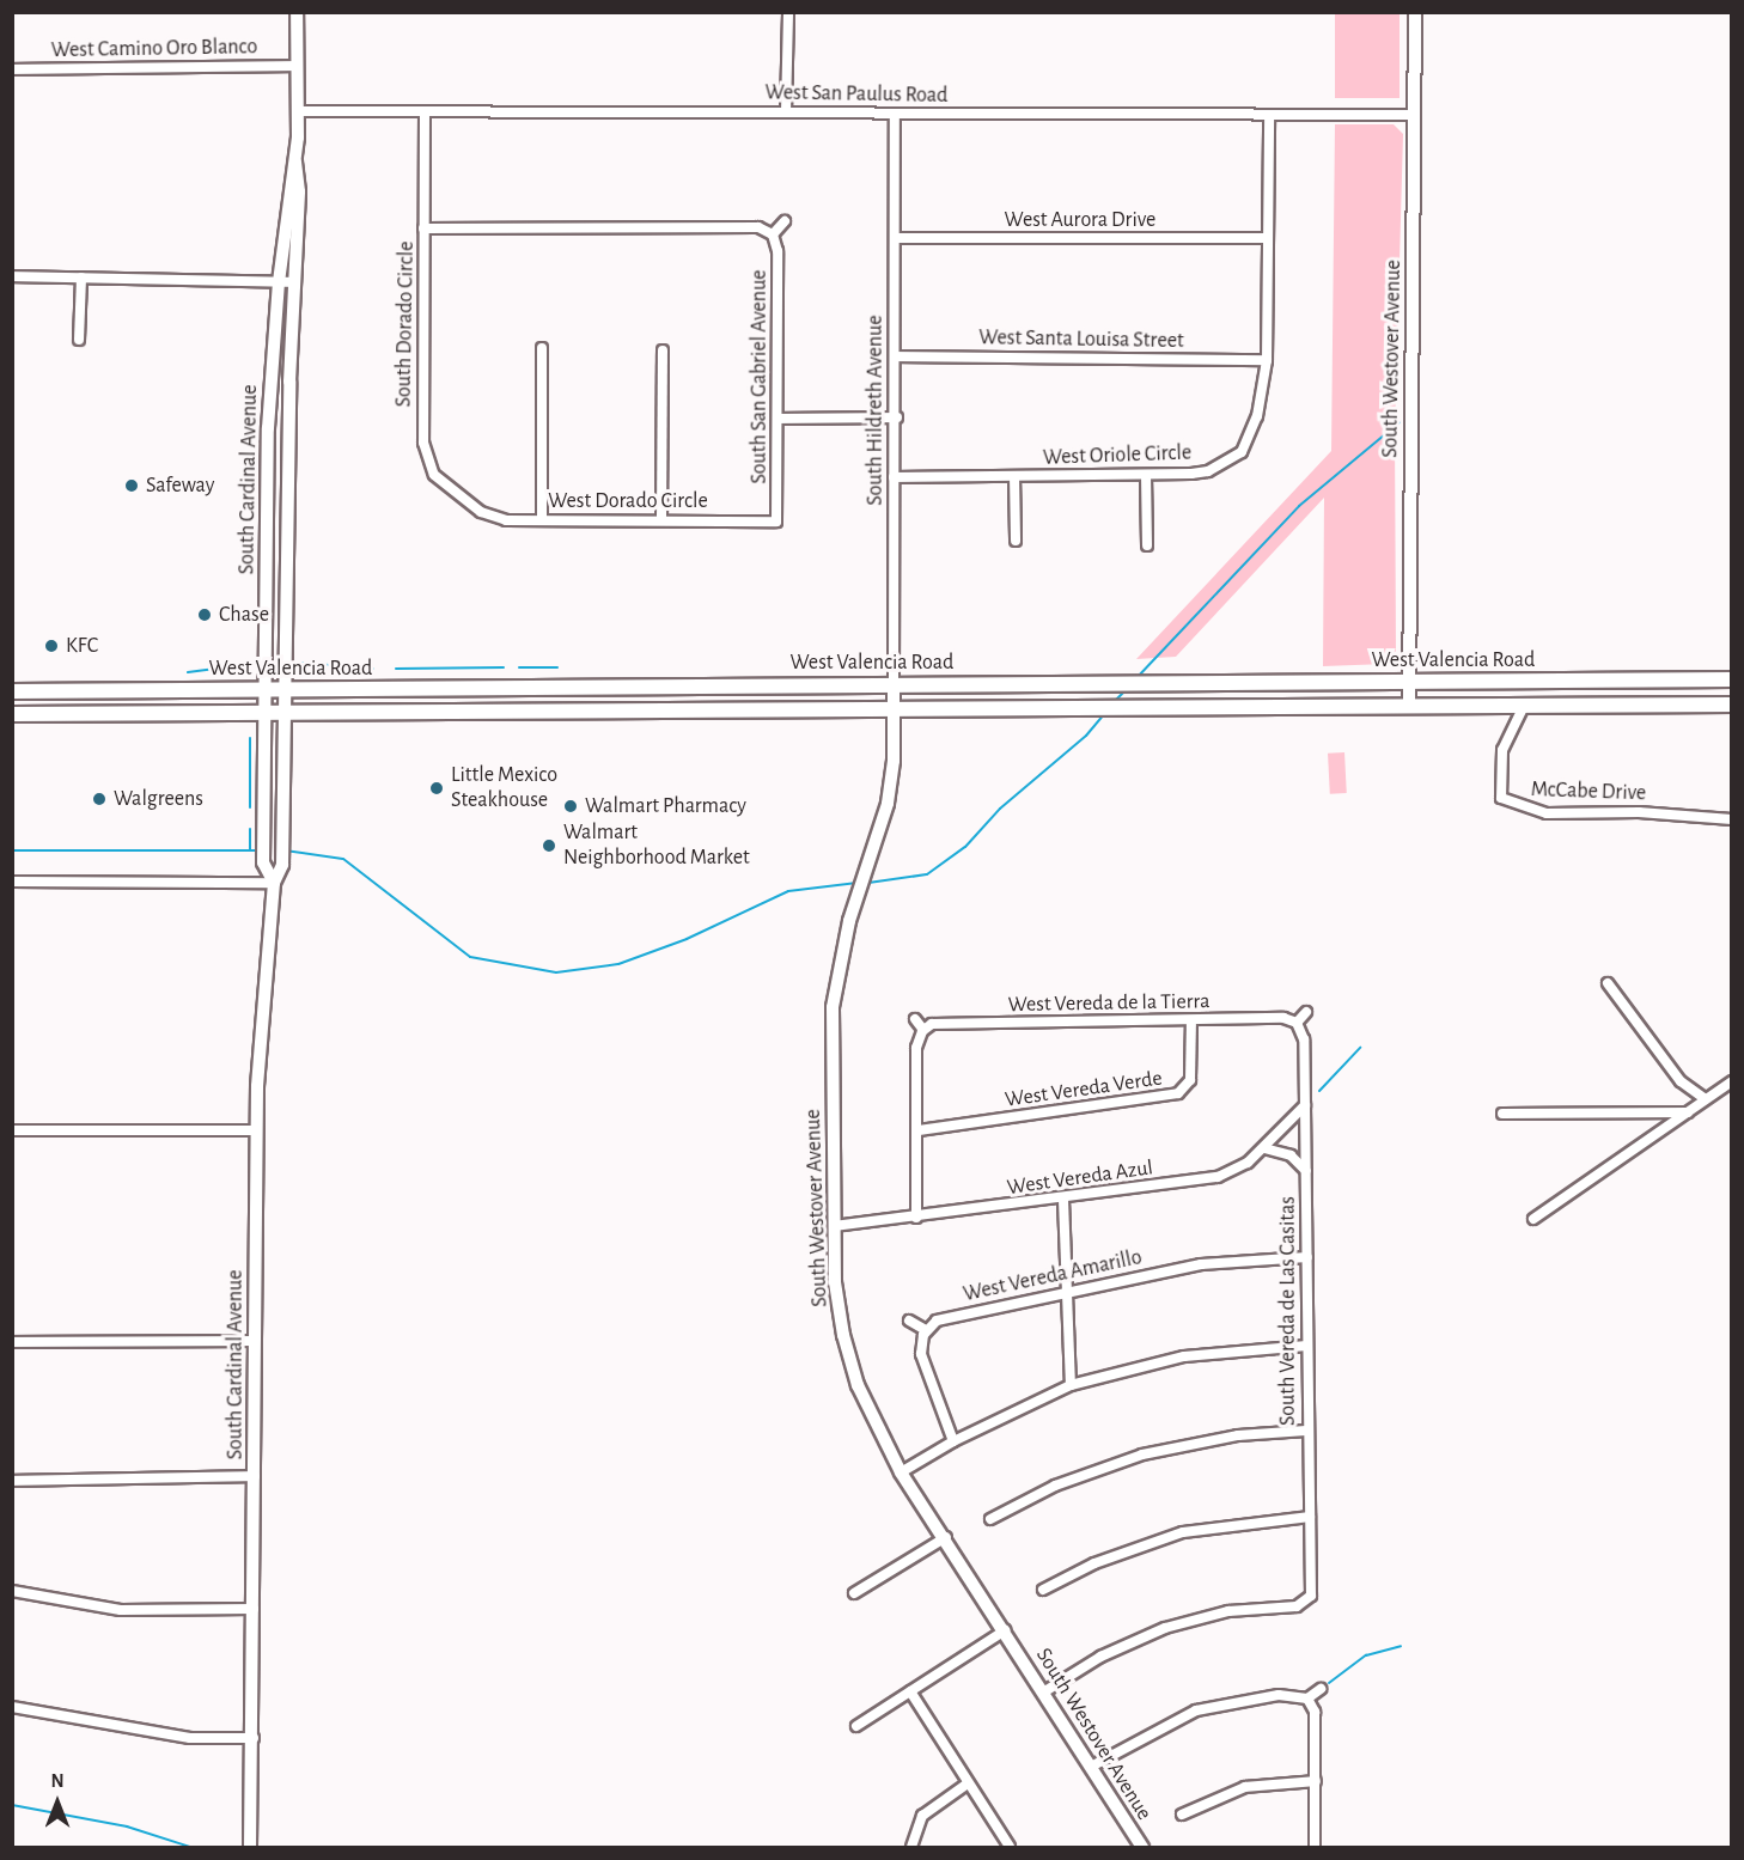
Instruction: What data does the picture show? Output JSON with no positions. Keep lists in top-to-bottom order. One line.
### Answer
{"streets":{"main road":["South Westover Avenue","South Hildreth Avenue","South Cardinal Avenue","West Valencia Road"],"street":["West Camino Oro Blanco","West San Paulus Road","West Aurora Drive","South Dorado Circle","West Santa Louisa Street","South San Gabriel Avenue","West Oriole Circle","West Dorado Circle","McCabe Drive","West Vereda de la Tierra","West Vereda Verde","West Vereda Azul","West Vereda Amarillo","South Vereda de Las Casitas"]},"crossings":[["West Camino Oro Blanco","South Cardinal Avenue"],["West San Paulus Road","South Dorado Circle"],["West San Paulus Road","South Westover Avenue"],["West San Paulus Road","South Hildreth Avenue"],["West San Paulus Road","West Oriole Circle"],["West San Paulus Road","South Cardinal Avenue"],["West Aurora Drive","South Hildreth Avenue"],["West Aurora Drive","West Oriole Circle"],["South Dorado Circle","West Dorado Circle"],["West Santa Louisa Street","South Hildreth Avenue"],["West Santa Louisa Street","West Oriole Circle"],["South Westover Avenue","South Hildreth Avenue"],["South Westover Avenue","West Valencia Road"],["South Westover Avenue","West Vereda Azul"],["South Westover Avenue","South Vereda de Las Casitas"],["South San Gabriel Avenue","West Dorado Circle"],["South Hildreth Avenue","West Oriole Circle"],["South Hildreth Avenue","West Valencia Road"],["South Cardinal Avenue","West Valencia Road"],["West Valencia Road","McCabe Drive"],["West Vereda de la Tierra","West Vereda Verde"],["West Vereda de la Tierra","South Vereda de Las Casitas"],["West Vereda Azul","South Vereda de Las Casitas"],["West Vereda Amarillo","South Vereda de Las Casitas"]],"places":["Safeway","Chase","KFC","Little Mexico Steakhouse","Walgreens","Walmart Pharmacy","Walmart Neighborhood Market"],"north":"top"}
